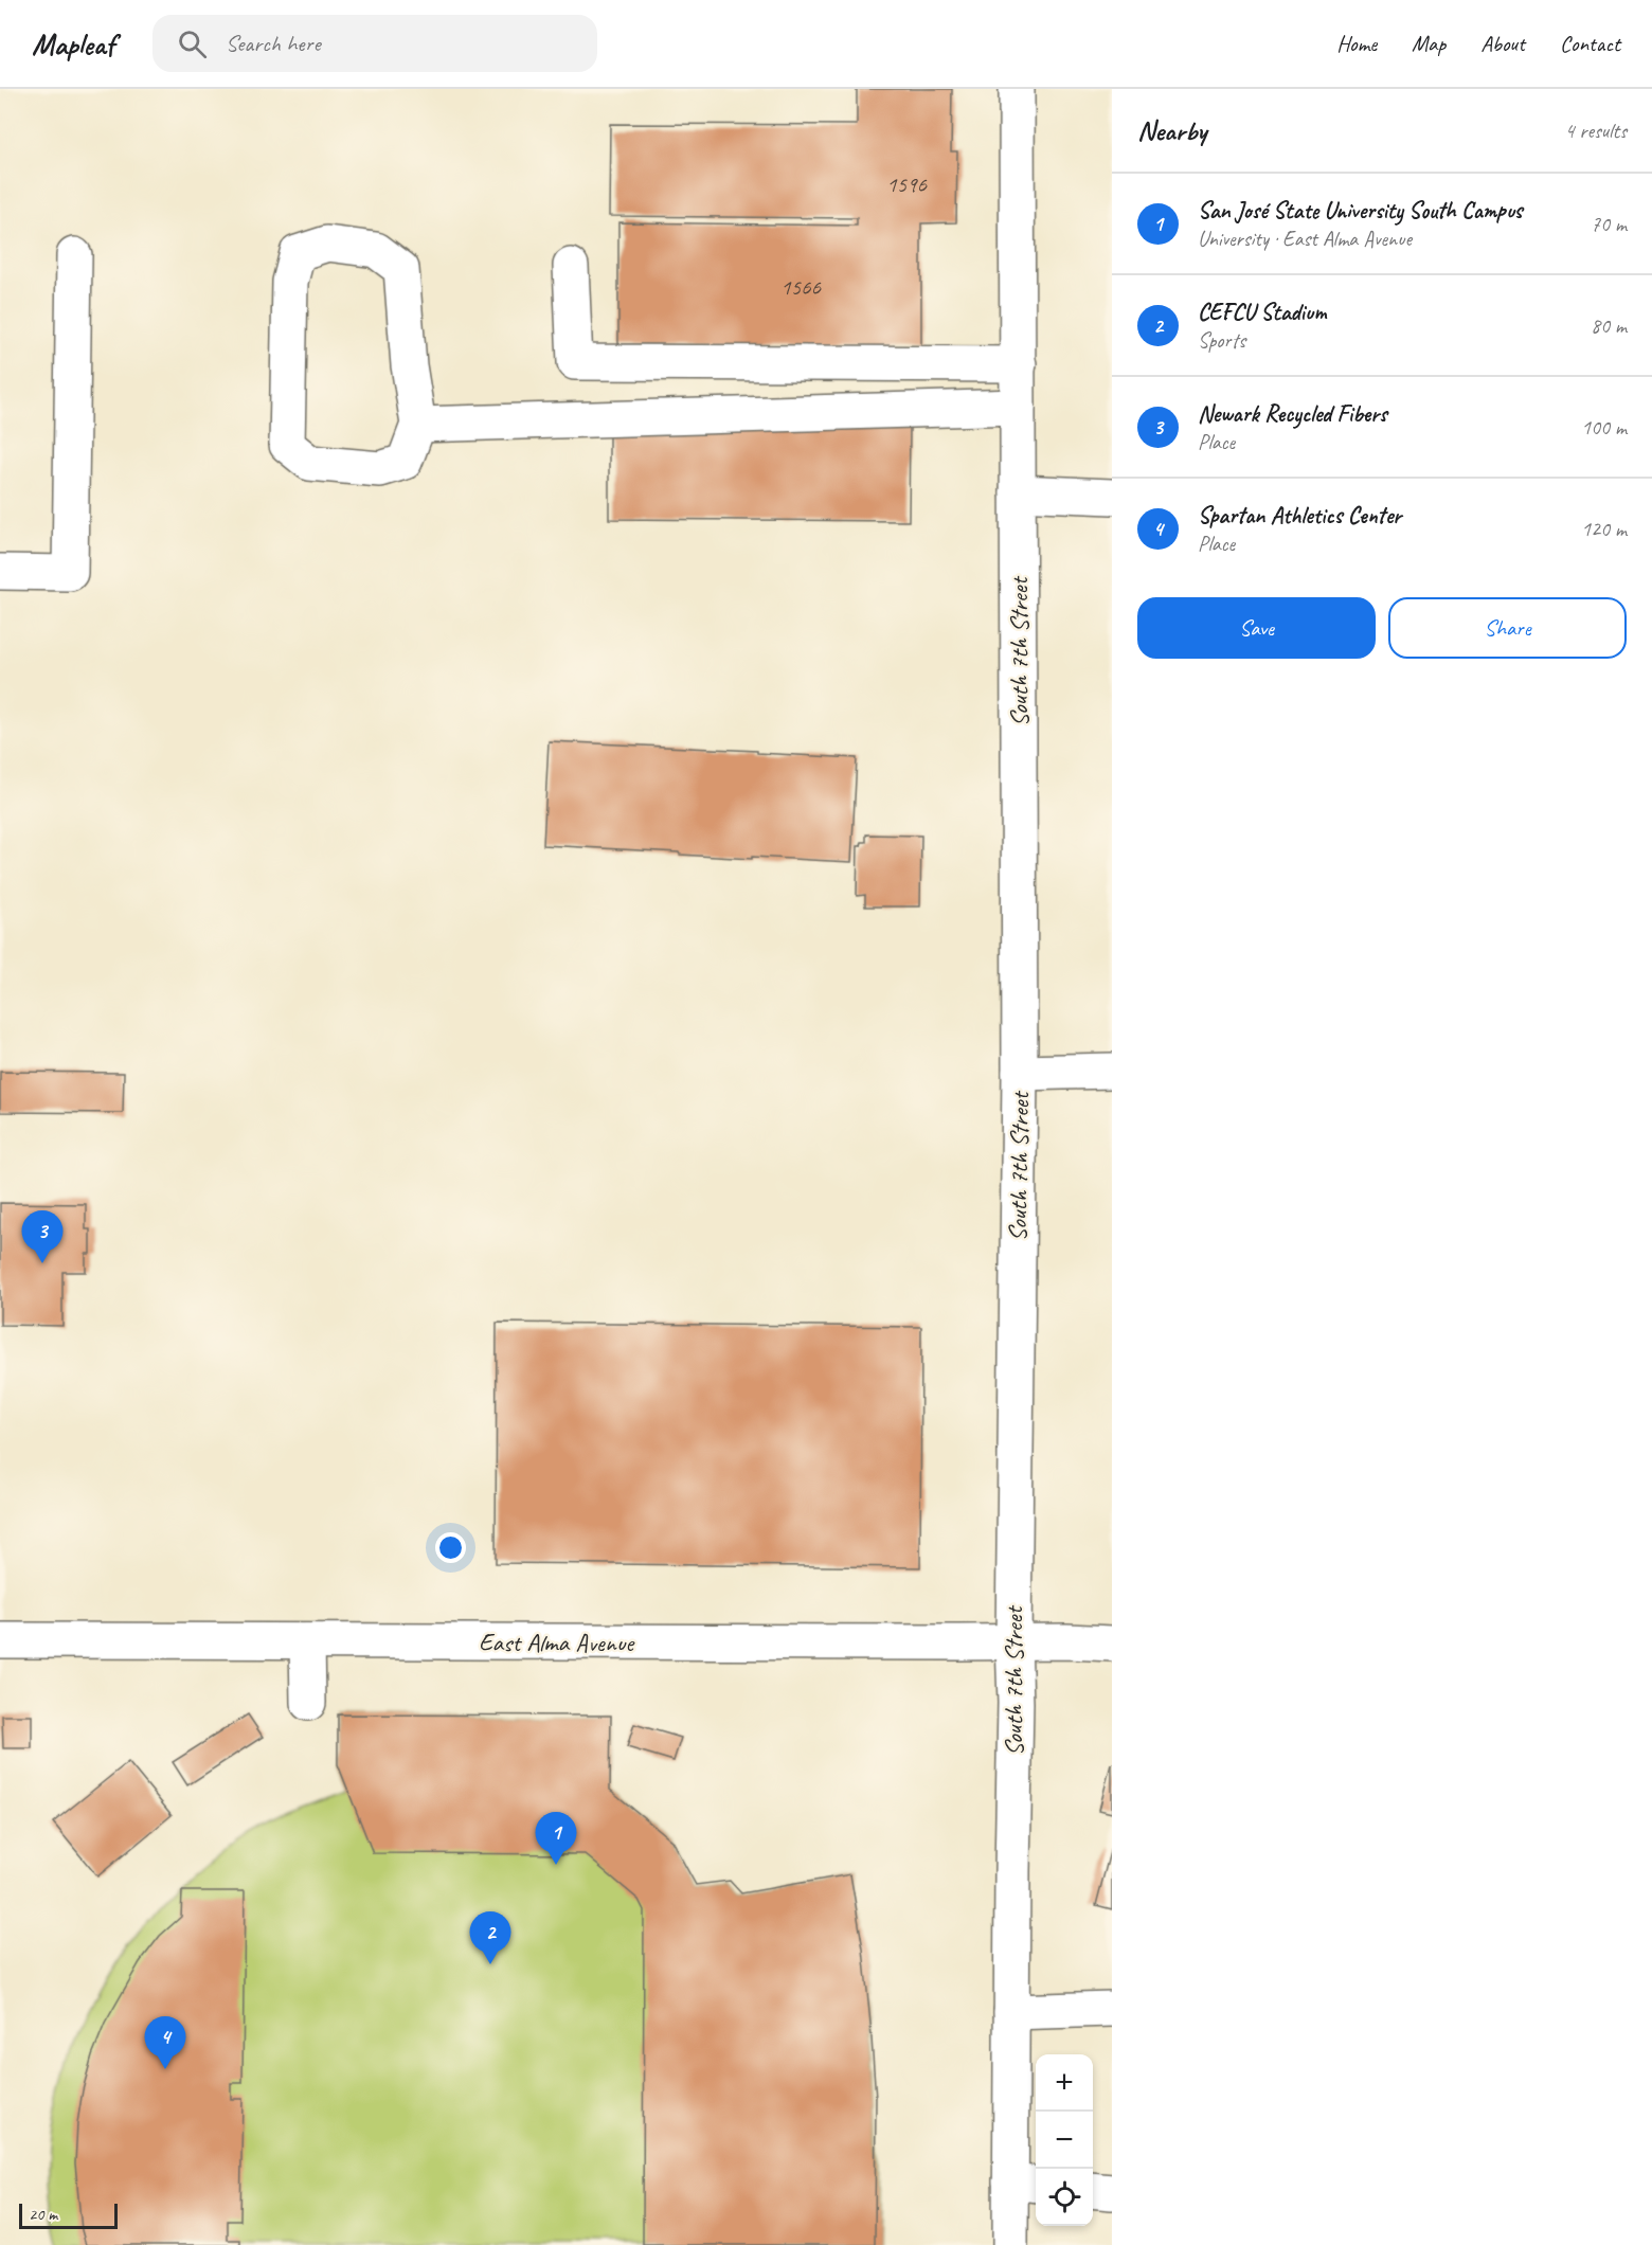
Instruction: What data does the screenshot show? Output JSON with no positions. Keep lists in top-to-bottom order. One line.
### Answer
{"streets":{"street":["South 7th Street","East Alma Avenue"]},"crossings":[["South 7th Street","East Alma Avenue"]],"house_numbers":["1596","1566"],"scale_bar":"20 m","page":{"header":"Mapleaf","search":"Search here","nav":["Home","Map","About","Contact"],"heading":["Nearby","4 results"],"list":[{"mark":"1","name":"San José State University South Campus","note":"University · East Alma Avenue","value":"70 m"},{"mark":"2","name":"CEFCU Stadium","note":"Sports","value":"80 m"},{"mark":"3","name":"Newark Recycled Fibers","note":"Place","value":"100 m"},{"mark":"4","name":"Spartan Athletics Center","note":"Place","value":"120 m"}],"buttons":["Save","Share"],"pins":["3","1","2","4"],"map_buttons":["+","−"],"scale":"20 m"}}
